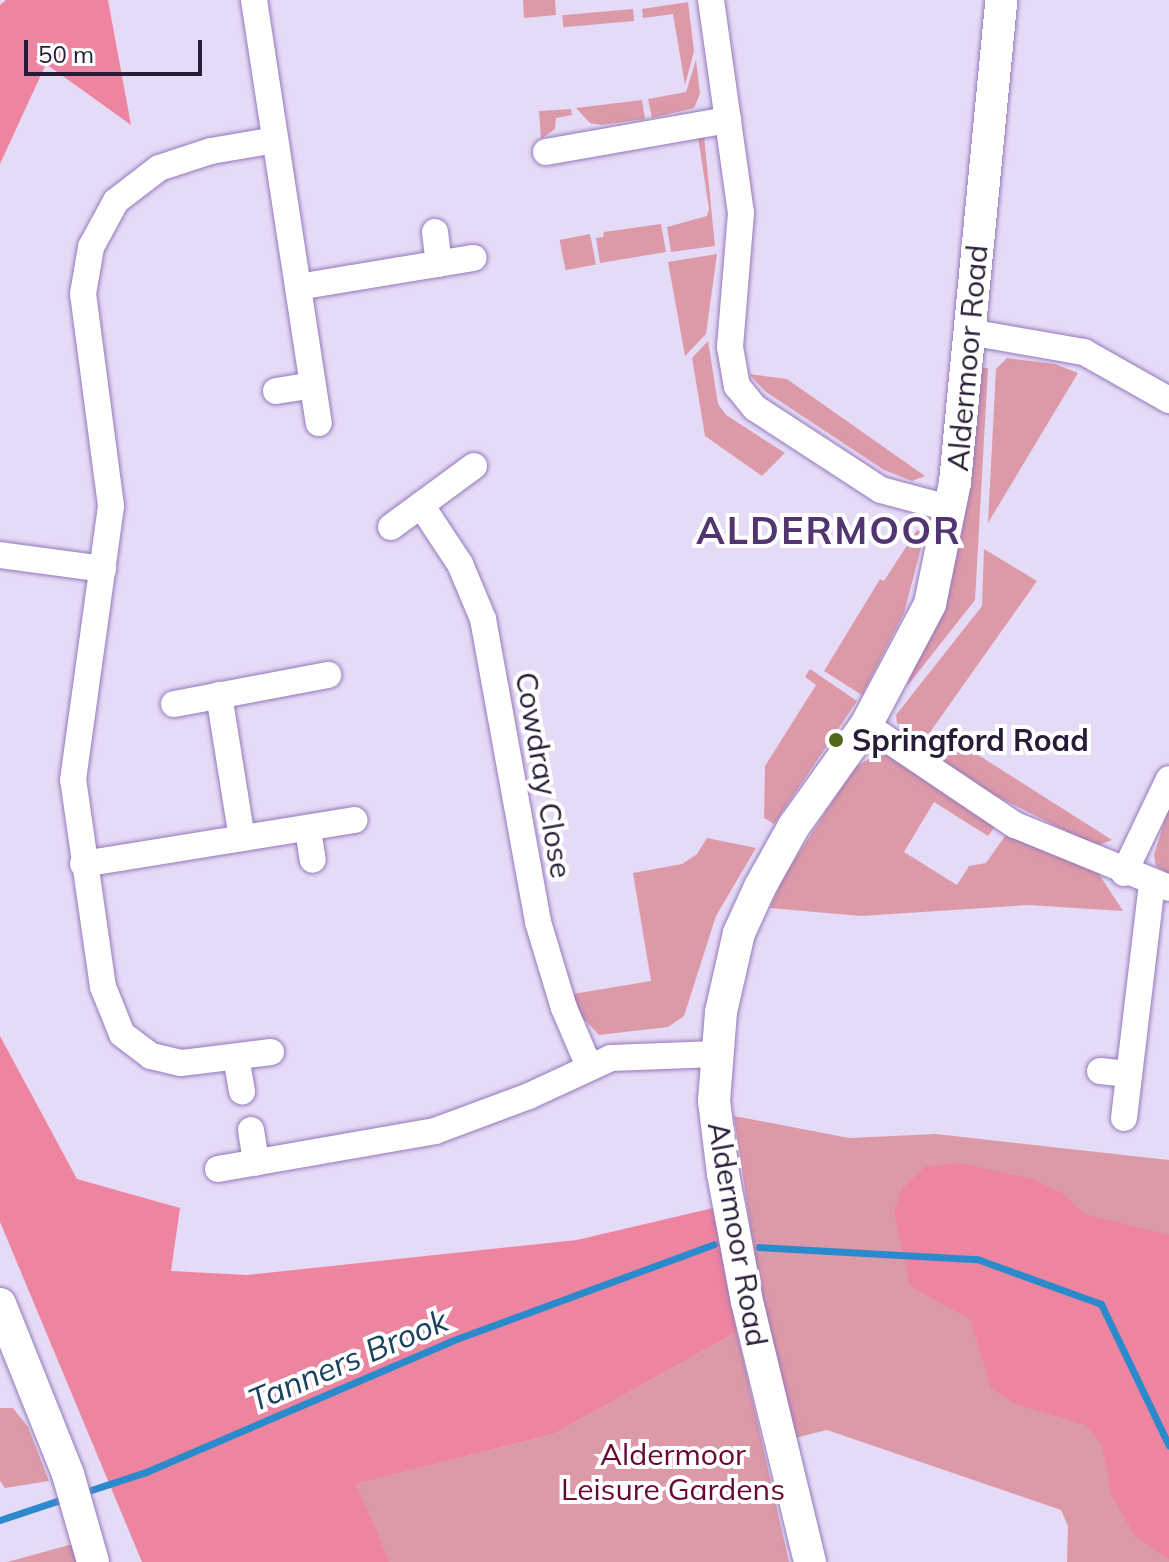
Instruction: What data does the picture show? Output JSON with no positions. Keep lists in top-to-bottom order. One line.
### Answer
{"streets":{"street":["Aldermoor Road","Cowdray Close"]},"districts":["ALDERMOOR"],"water":["Tanners Brook"],"parks":["Aldermoor Leisure Gardens"],"places":["Springford Road"],"scale_bar":"50 m"}
